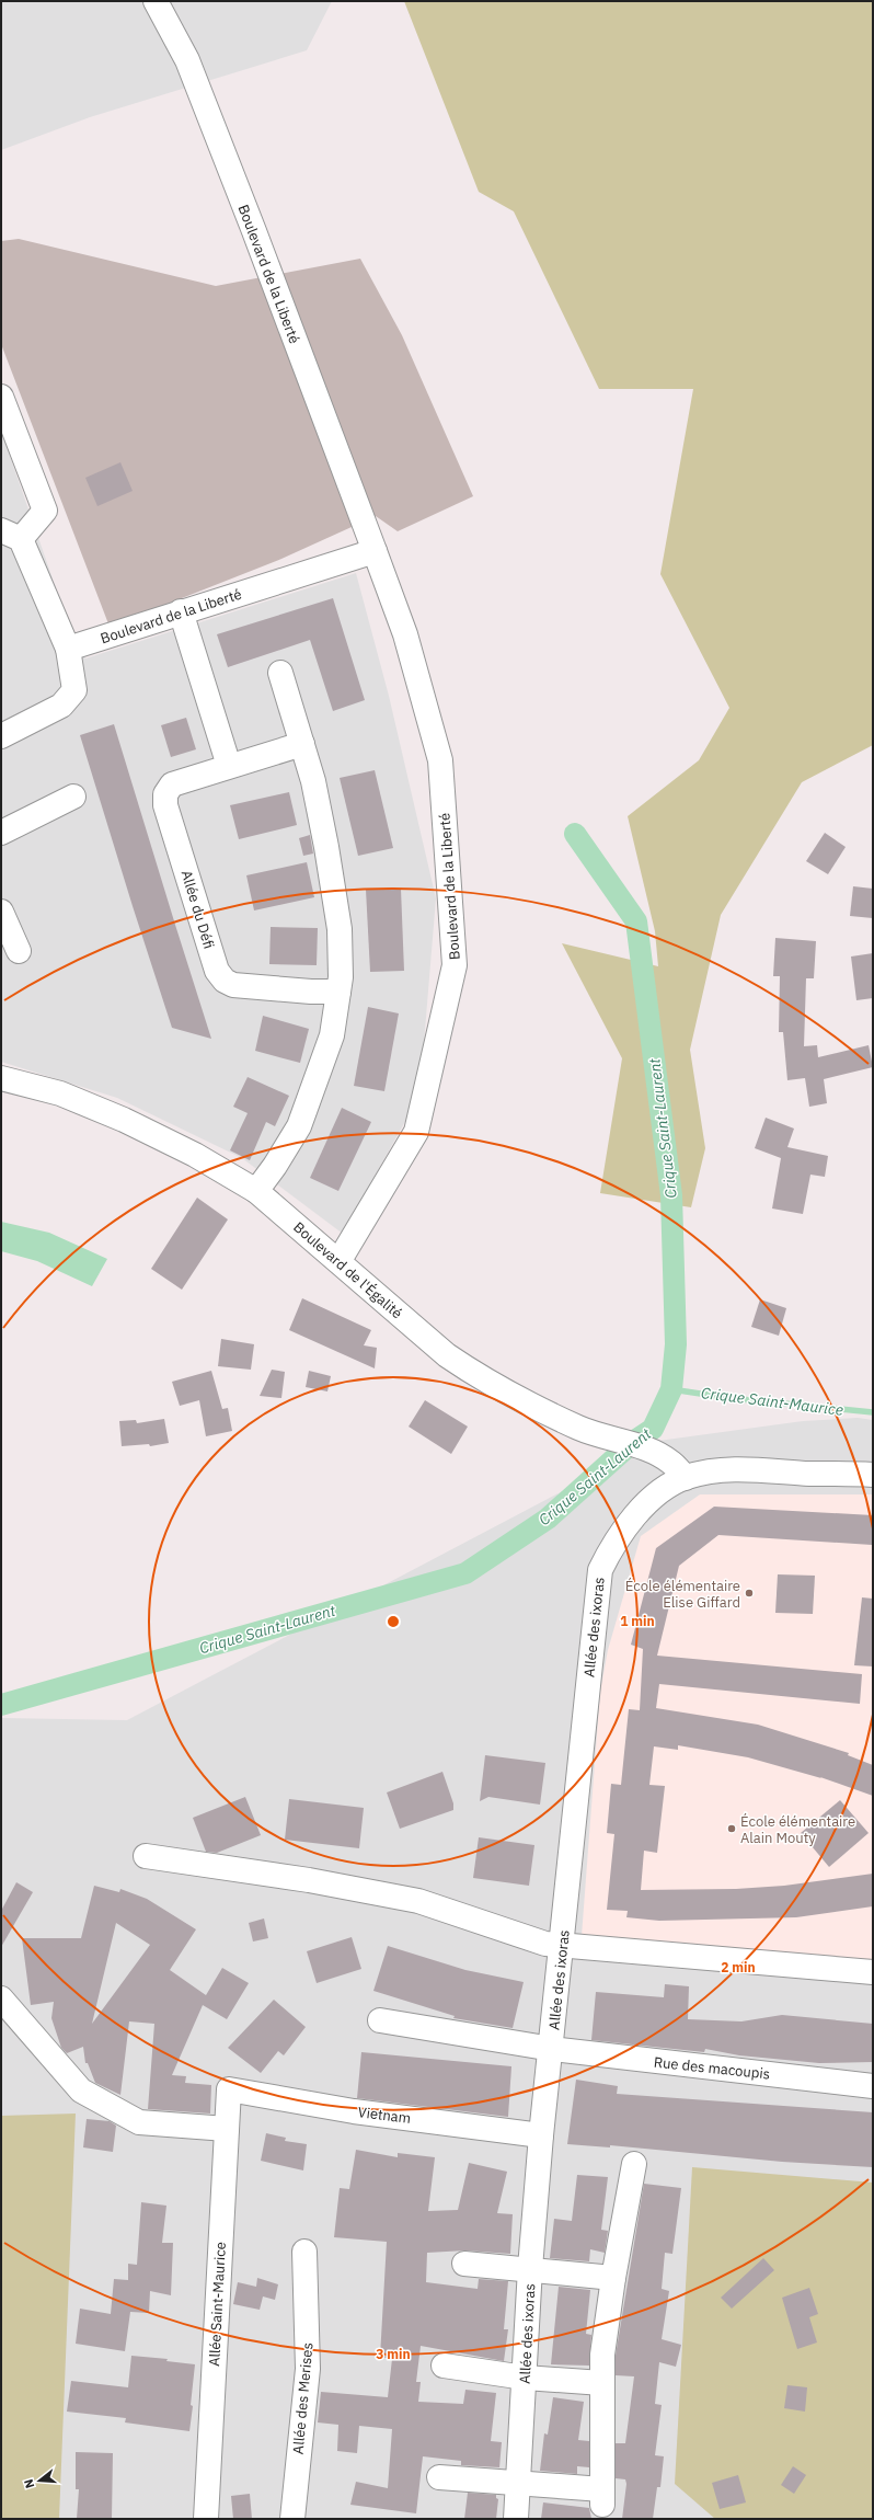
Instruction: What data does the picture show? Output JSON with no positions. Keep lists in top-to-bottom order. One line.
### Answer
{"streets":{"street":["Boulevard de la Liberté","Allée du Défi","Boulevard de l'Égalité","Allée des ixoras","Rue des macoupis","Vietnam","Allée Saint-Maurice","Allée des Merises"]},"crossings":[["Boulevard de la Liberté","Boulevard de l'Égalité"],["Boulevard de l'Égalité","Allée des ixoras"],["Allée des ixoras","Rue des macoupis"],["Allée des ixoras","Vietnam"],["Vietnam","Allée Saint-Maurice"]],"water":["Crique Saint-Laurent","Crique Saint-Maurice"],"places":["École élémentaire Elise Giffard","École élémentaire Alain Mouty"],"north":"left","rings":["1 min","2 min","3 min"]}
